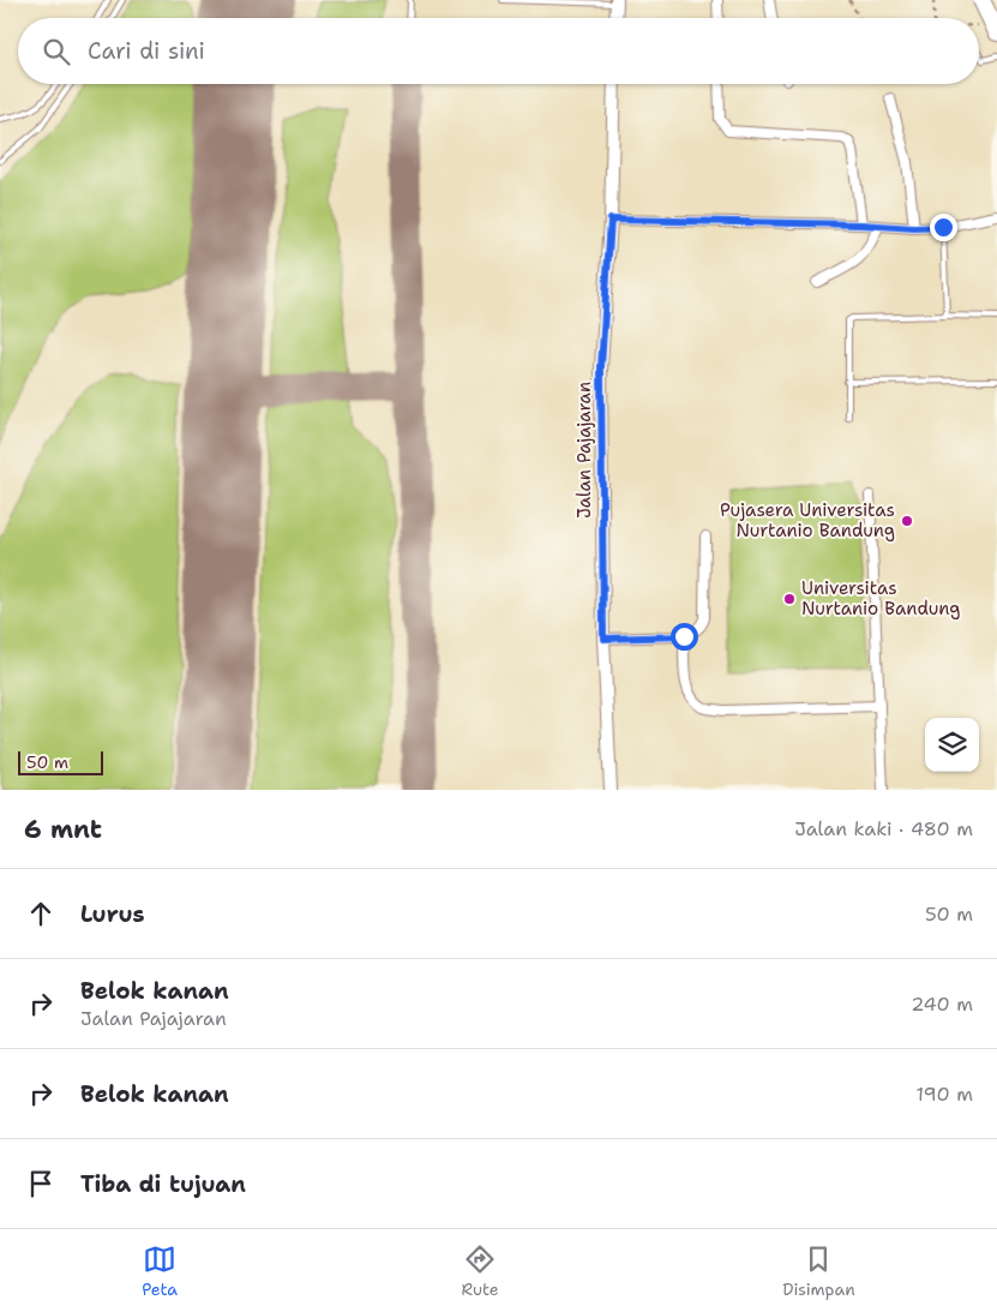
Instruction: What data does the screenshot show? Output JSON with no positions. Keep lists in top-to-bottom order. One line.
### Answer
{"streets":{"main road":["Jalan Pajajaran"]},"places":["Pujasera Universitas Nurtanio Bandung","Universitas Nurtanio Bandung"],"scale_bar":"50 m","page":{"search":"Cari di sini","scale":"50 m","heading":["6 mnt","Jalan kaki · 480 m"],"list":[["Lurus","50 m"],["Belok kanan","Jalan Pajajaran","240 m"],["Belok kanan","190 m"],"Tiba di tujuan"],"nav":["Peta","Rute","Disimpan"]}}
